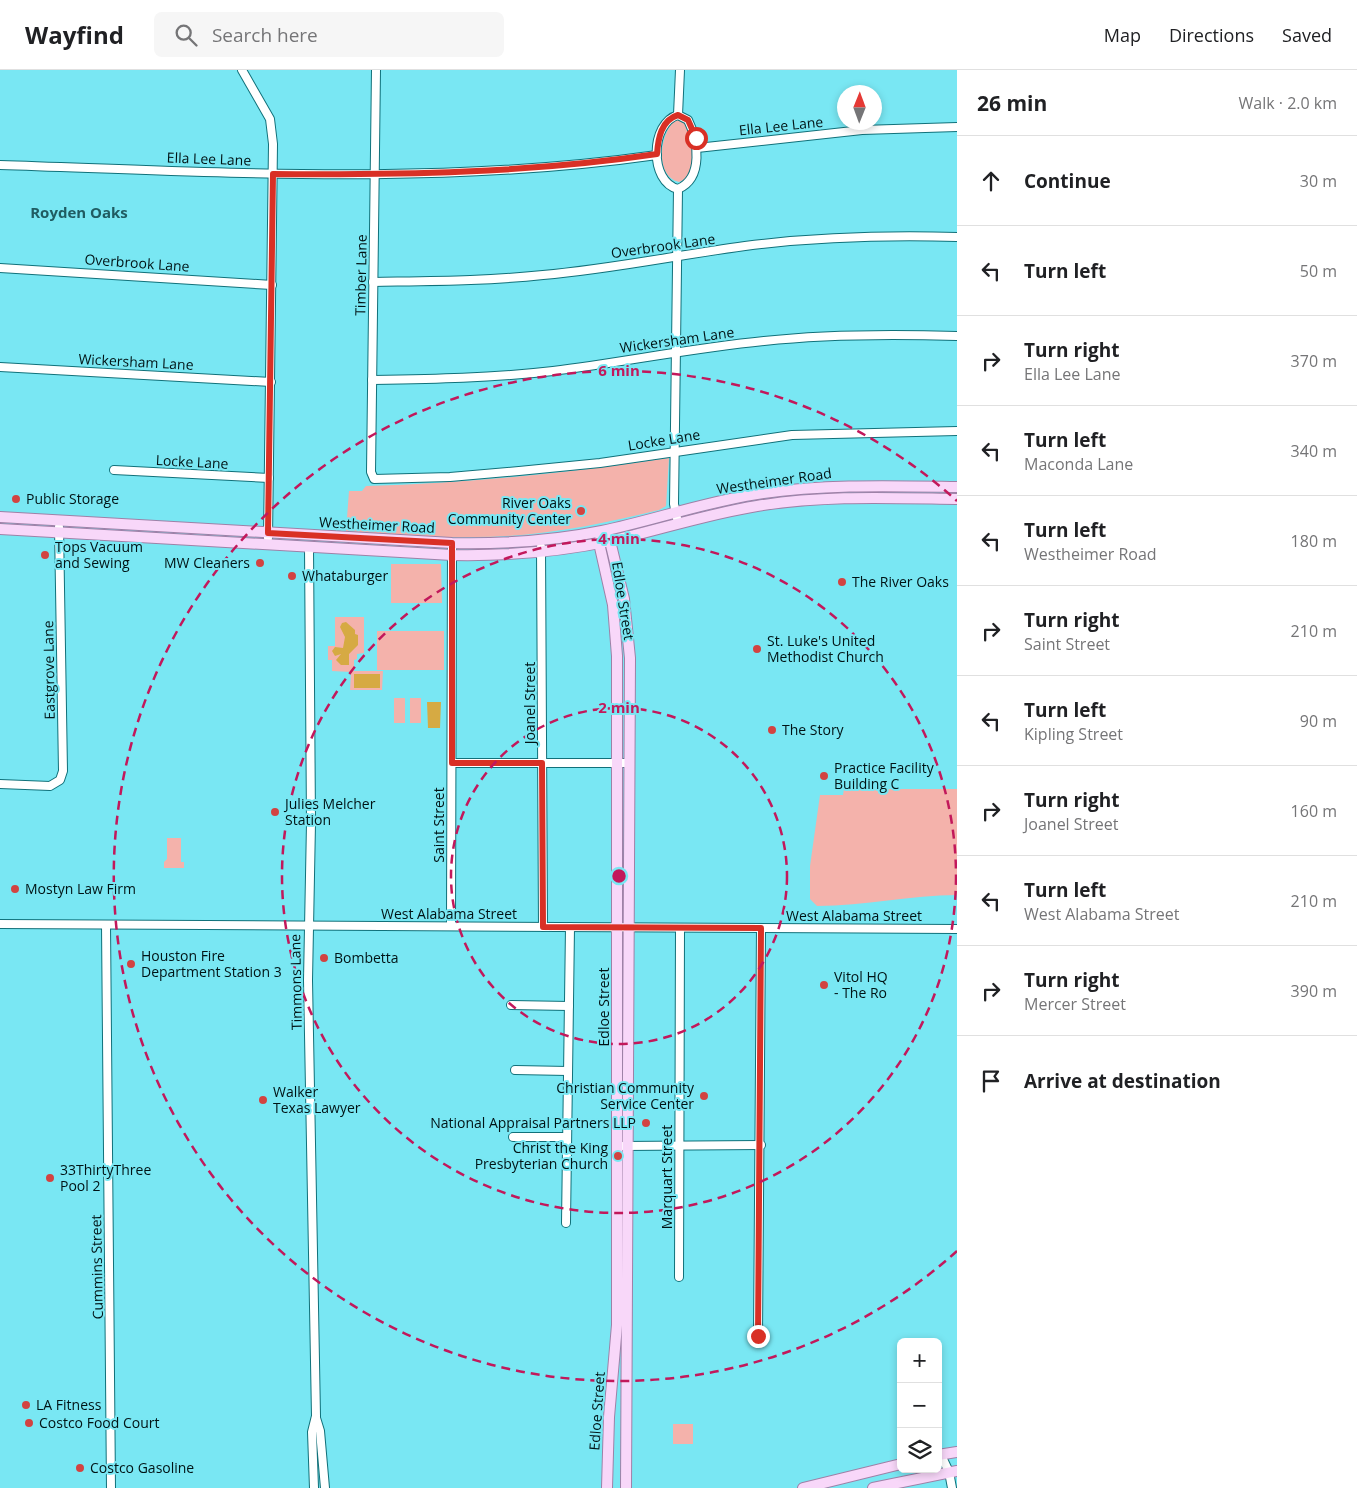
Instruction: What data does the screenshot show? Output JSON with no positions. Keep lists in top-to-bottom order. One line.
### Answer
{"streets":{"main road":["Westheimer Road","Edloe Street"],"street":["Ella Lee Lane","Overbrook Lane","Timber Lane","Wickersham Lane","Locke Lane","Eastgrove Lane","Joanel Street","Saint Street","West Alabama Street","Timmons Lane","Marquart Street","Cummins Street"]},"crossings":[["Ella Lee Lane","Timber Lane"],["Overbrook Lane","Timber Lane"],["Timber Lane","Wickersham Lane"],["Timber Lane","Locke Lane"],["Westheimer Road","Edloe Street"],["Westheimer Road","Eastgrove Lane"],["Westheimer Road","Joanel Street"],["Westheimer Road","Saint Street"],["Westheimer Road","Timmons Lane"],["Edloe Street","West Alabama Street"],["Joanel Street","West Alabama Street"],["Saint Street","West Alabama Street"],["West Alabama Street","Timmons Lane"],["West Alabama Street","Marquart Street"],["West Alabama Street","Cummins Street"]],"districts":["Royden Oaks"],"places":["Public Storage","River Oaks Community Center","Tops Vacuum and Sewing","MW Cleaners","Whataburger","The River Oaks","St. Luke's United Methodist Church","The Story","Practice Facility Building C","Julies Melcher Station","Mostyn Law Firm","Bombetta","Houston Fire Department Station 3","Vitol HQ - The Ro","Christian Community Service Center","Walker Texas Lawyer","National Appraisal Partners LLP","Christ the King Presbyterian Church","33ThirtyThree Pool 2","LA Fitness","Costco Food Court","Costco Gasoline"],"north":"top","page":{"header":"Wayfind","search":"Search here","nav":["Map","Directions","Saved"],"heading":["26 min","Walk · 2.0 km"],"list":[["Continue","30 m"],["Turn left","50 m"],["Turn right","Ella Lee Lane","370 m"],["Turn left","Maconda Lane","340 m"],["Turn left","Westheimer Road","180 m"],["Turn right","Saint Street","210 m"],["Turn left","Kipling Street","90 m"],["Turn right","Joanel Street","160 m"],["Turn left","West Alabama Street","210 m"],["Turn right","Mercer Street","390 m"],"Arrive at destination"],"map_buttons":["+","−"]},"rings":["6 min","4 min","2 min"]}
